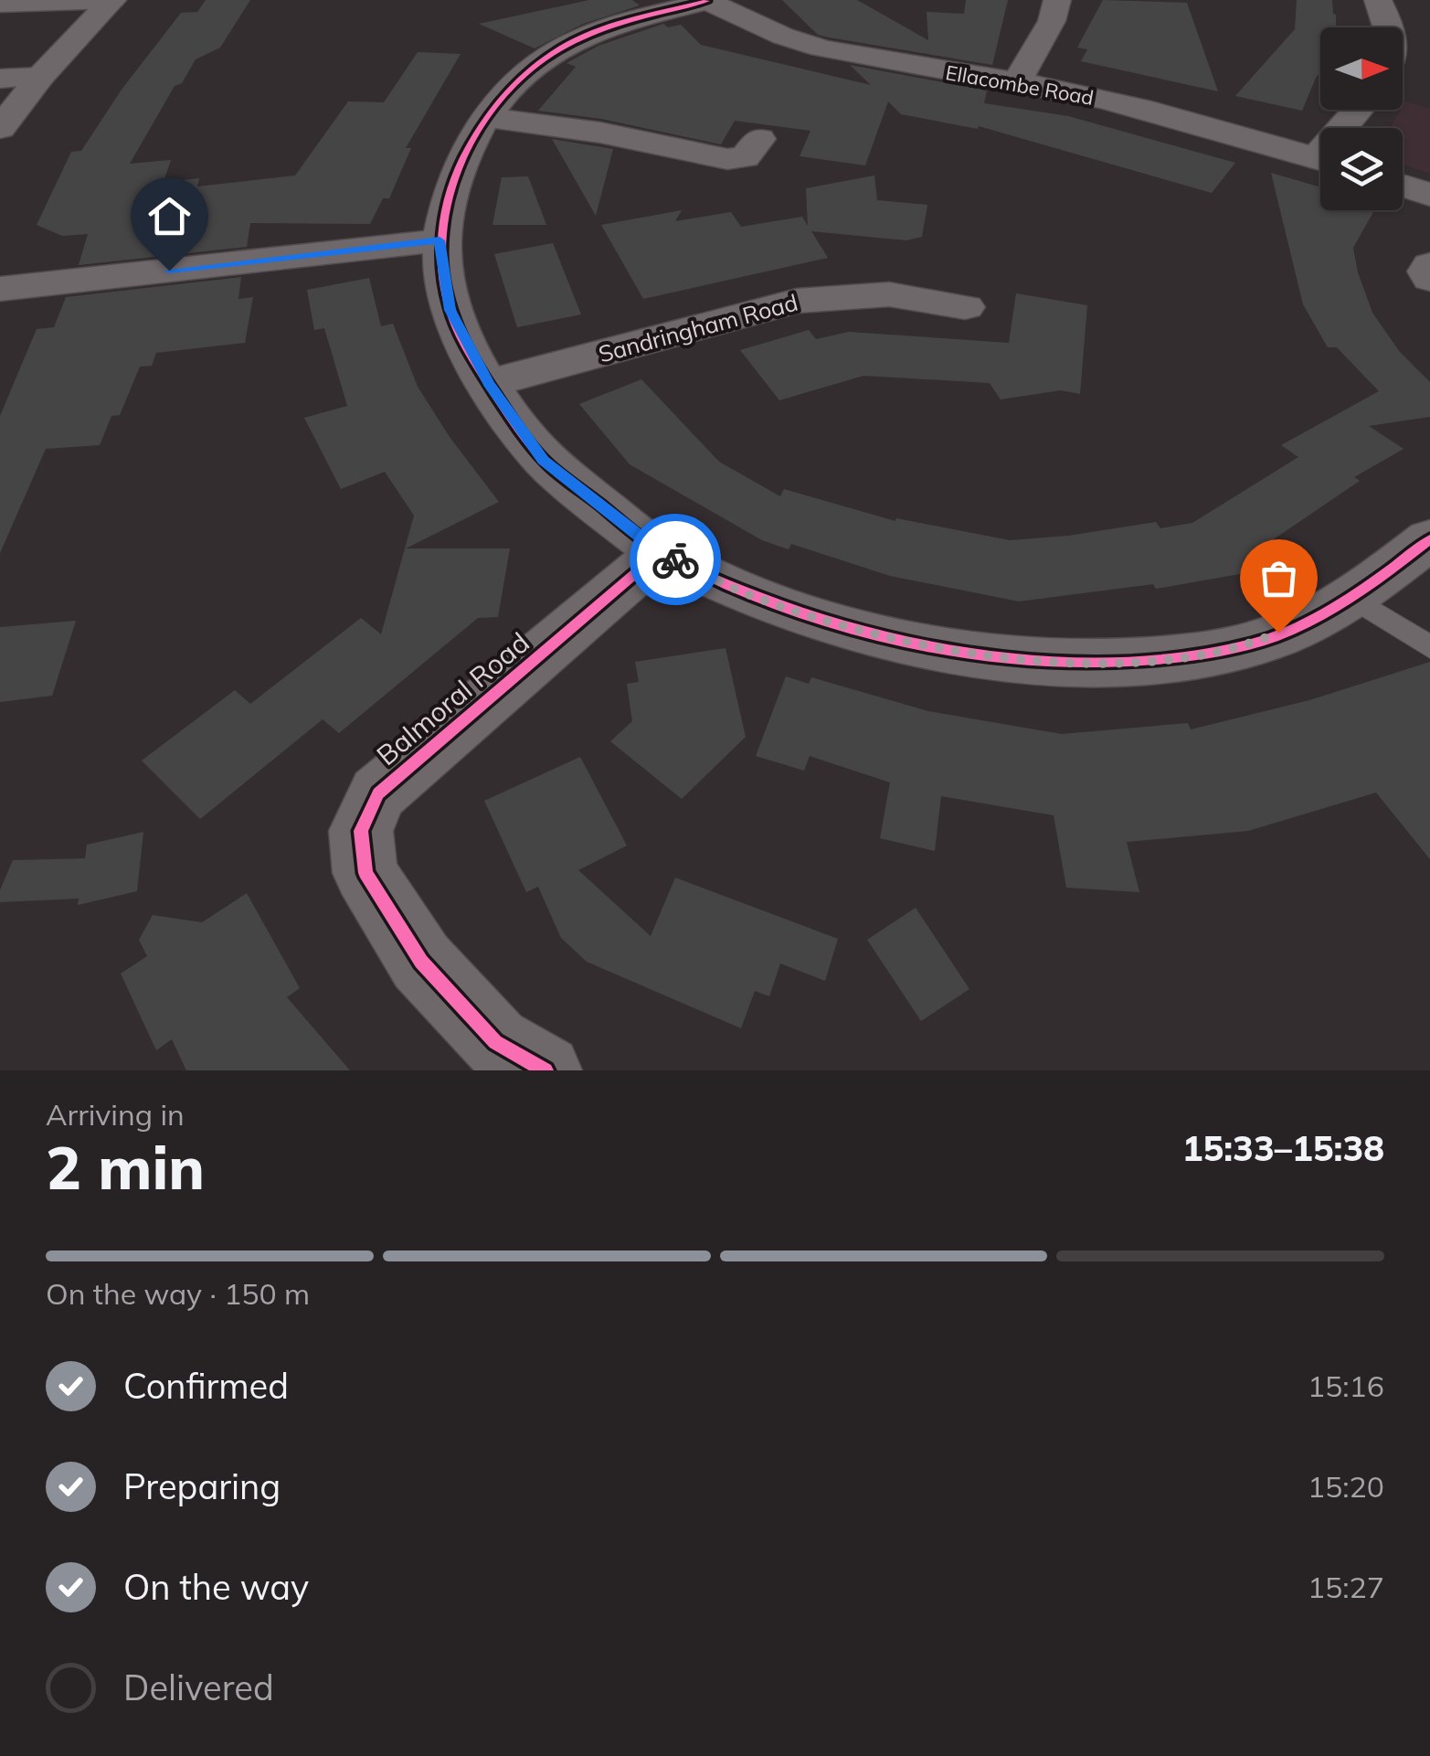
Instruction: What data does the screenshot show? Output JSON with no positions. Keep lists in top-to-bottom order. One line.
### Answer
{"streets":{"street":["Ellacombe Road","Sandringham Road","Balmoral Road"]},"north":"right","page":{"heading":["2 min","Arriving in","15:33–15:38"],"bar":"On the way · 150 m","list":[["Confirmed","15:16"],["Preparing","15:20"],["On the way","15:27"],"Delivered"]}}
